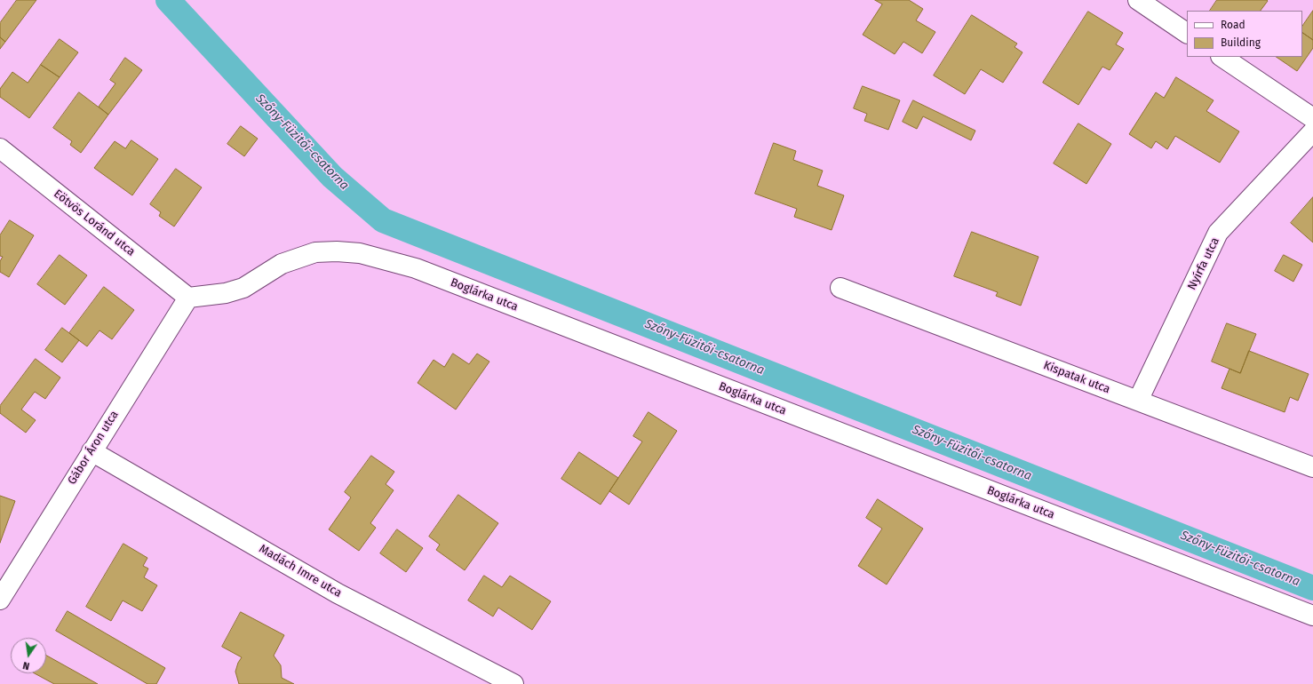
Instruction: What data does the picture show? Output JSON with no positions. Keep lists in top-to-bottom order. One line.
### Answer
{"streets":{"street":["Eötvös Loránd utca","Nyírfa utca","Boglárka utca","Kispatak utca","Gábor Áron utca","Madách Imre utca"]},"crossings":[["Eötvös Loránd utca","Boglárka utca"],["Eötvös Loránd utca","Gábor Áron utca"],["Nyírfa utca","Kispatak utca"],["Boglárka utca","Gábor Áron utca"],["Gábor Áron utca","Madách Imre utca"]],"water":["Szőny-Füzitői-csatorna"],"legend":["Road","Building"],"north":"bottom"}
